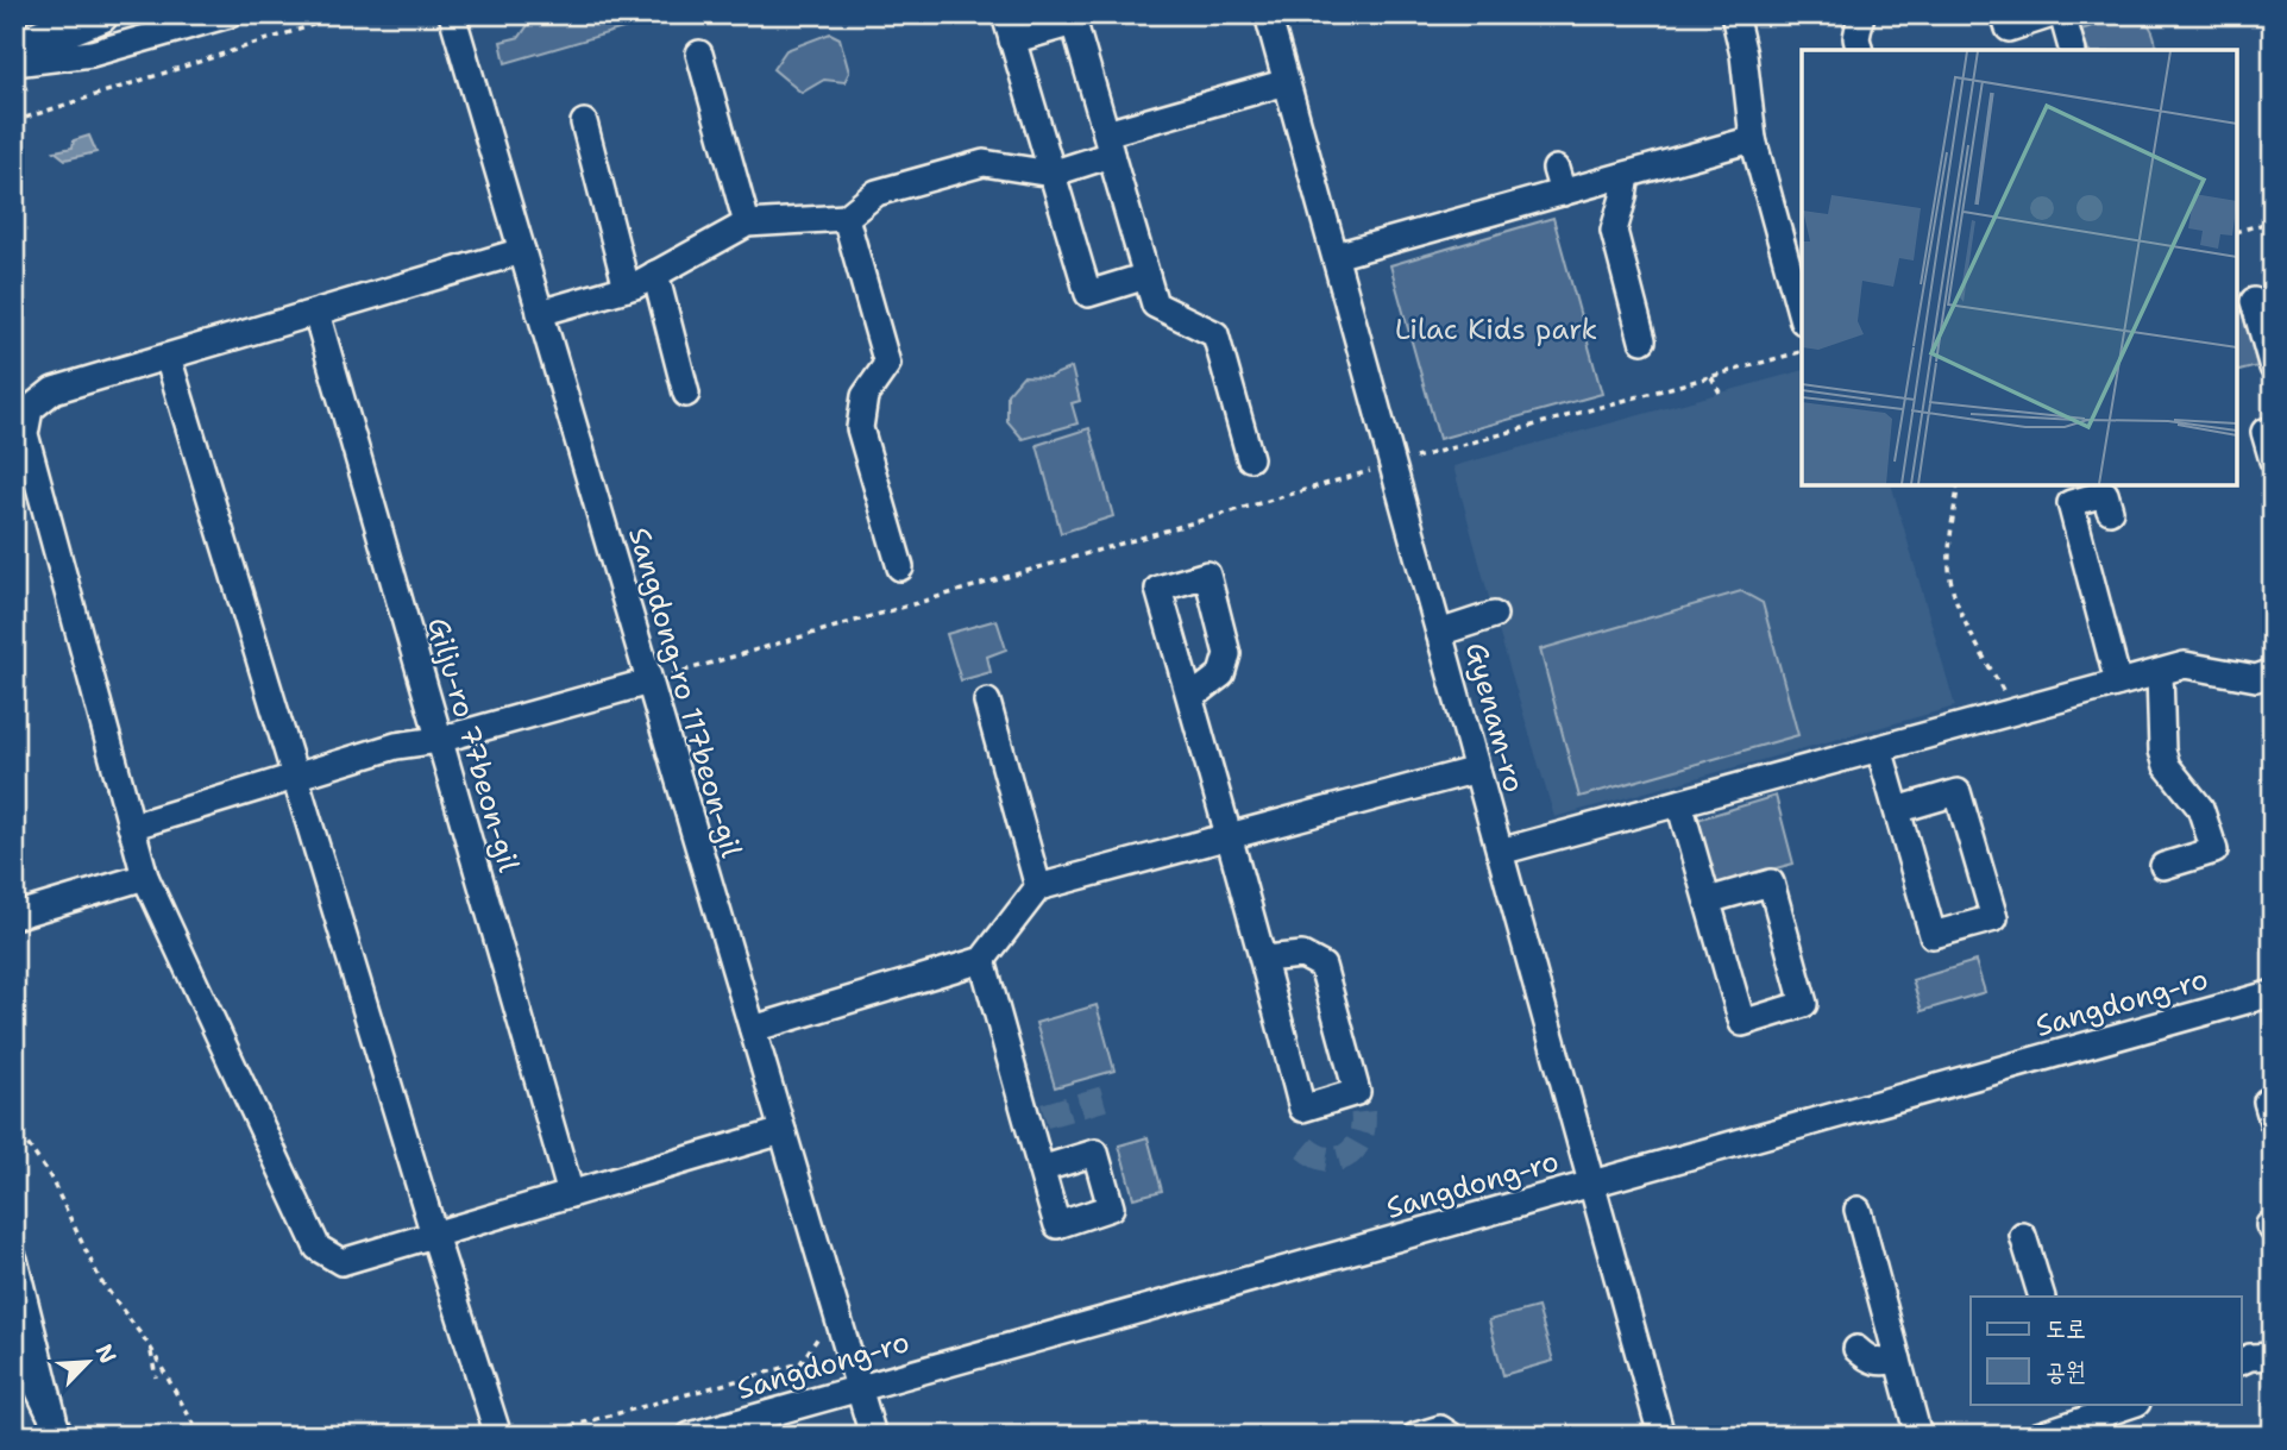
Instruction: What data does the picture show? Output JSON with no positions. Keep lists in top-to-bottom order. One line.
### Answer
{"streets":{"street":["Sangdong-ro 117beon-gil","Gyenam-ro","Gilju-ro 77beon-gil","Sangdong-ro"]},"crossings":[["Sangdong-ro 117beon-gil","Sangdong-ro"],["Gyenam-ro","Sangdong-ro"]],"parks":["Lilac Kids park"],"legend":["도로","공원"],"north":"top right"}
